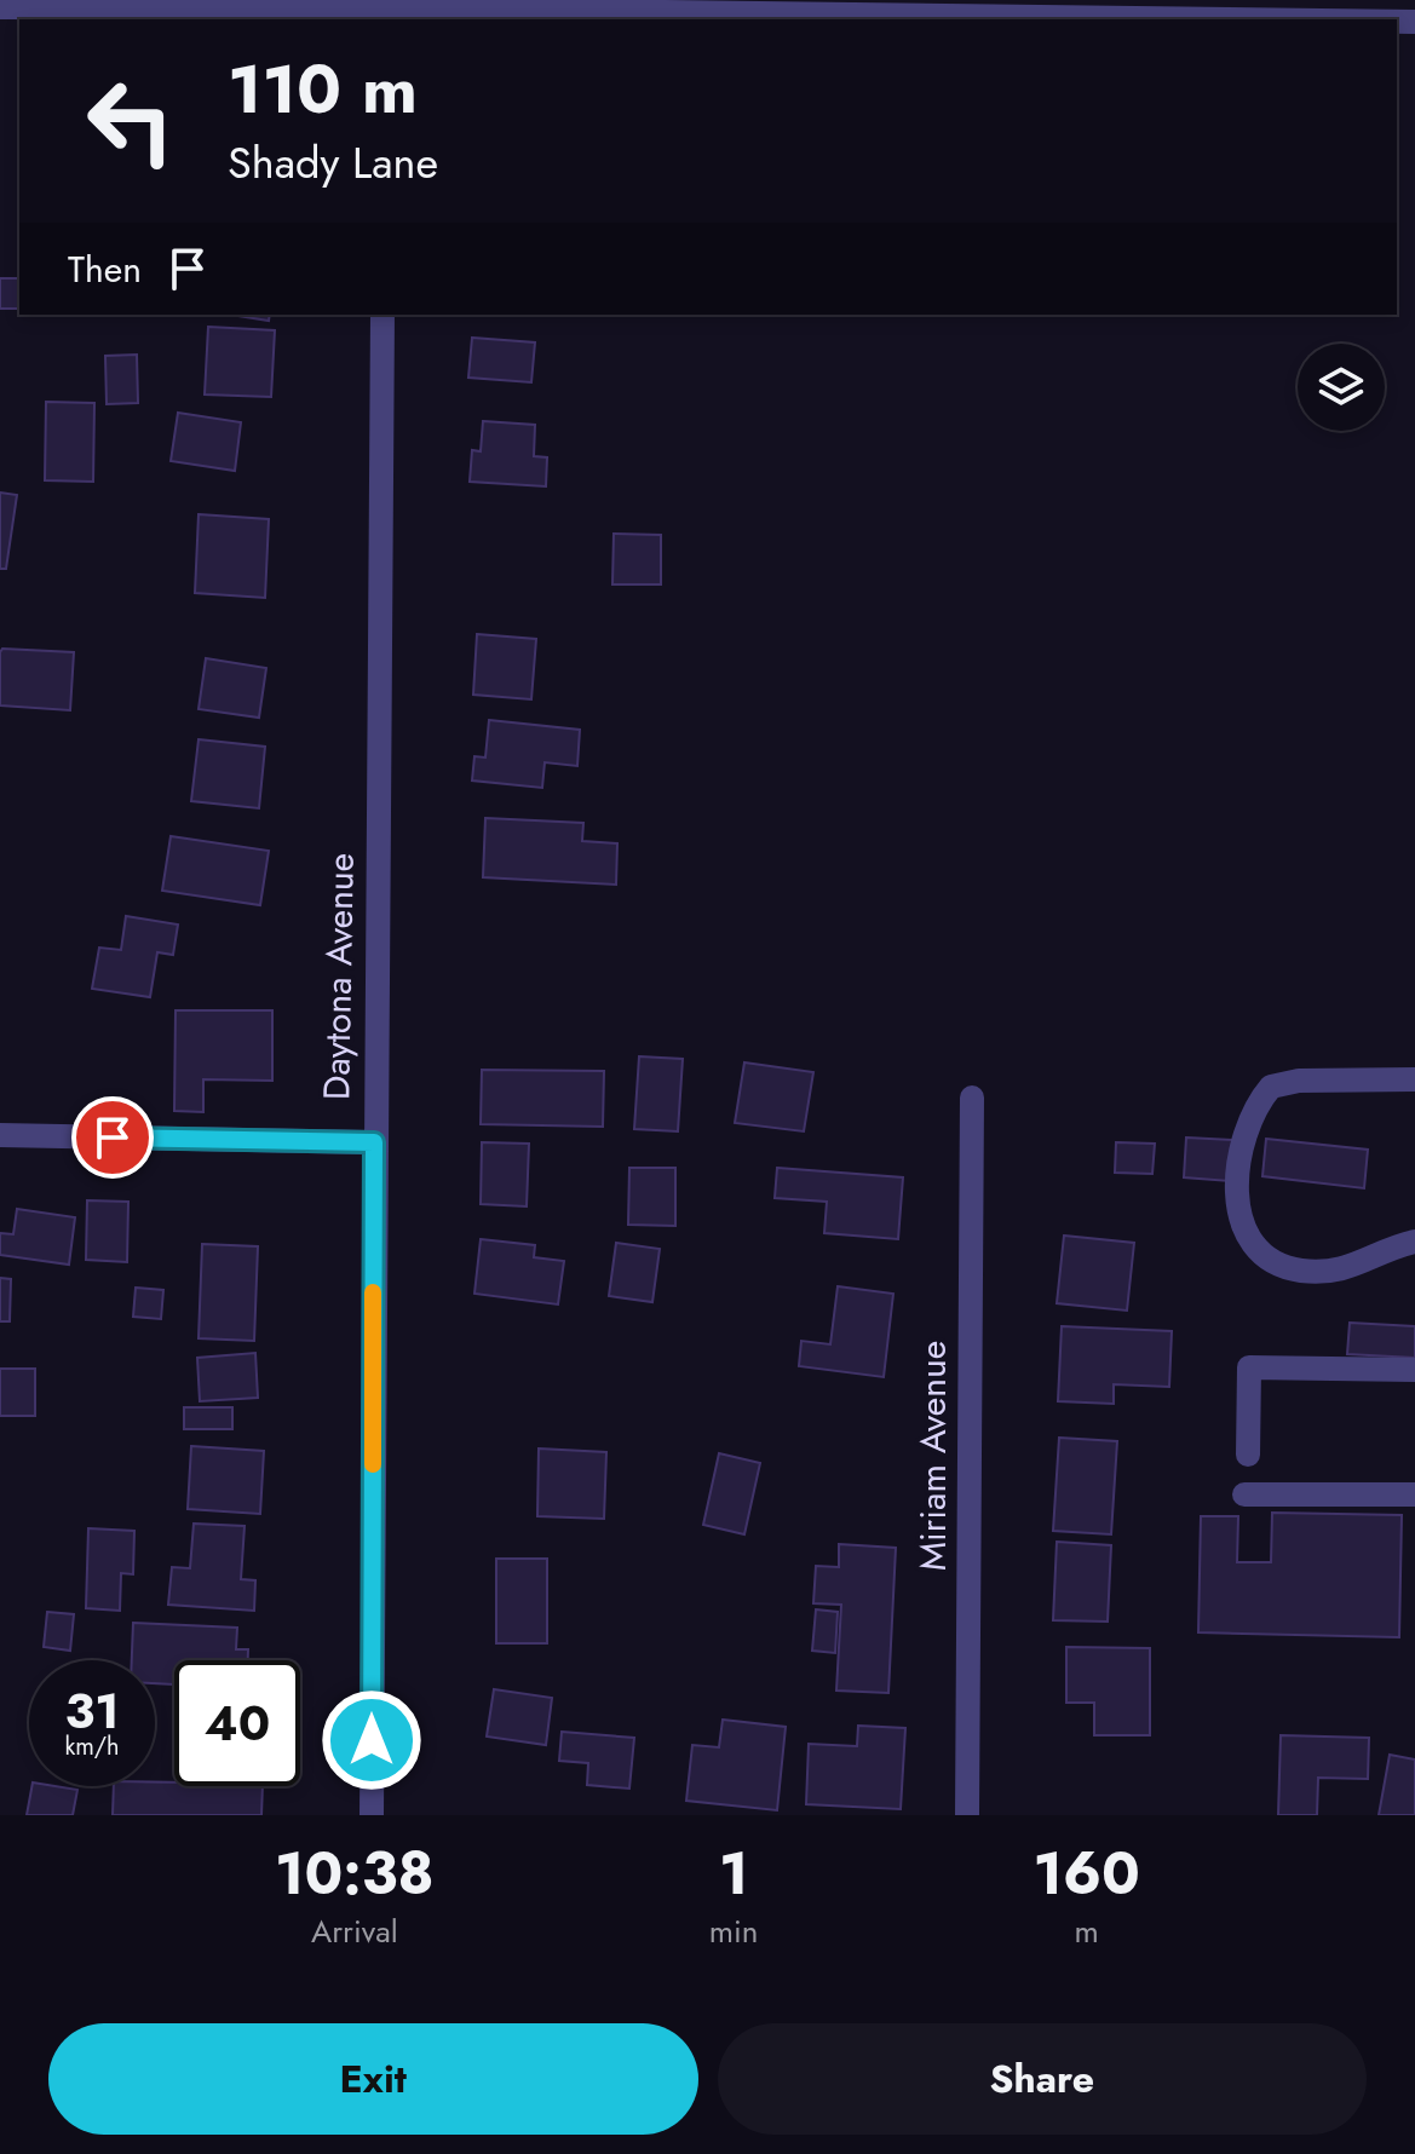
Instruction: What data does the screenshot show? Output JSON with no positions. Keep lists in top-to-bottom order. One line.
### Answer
{"streets":{"street":["Daytona Avenue","Miriam Avenue"]},"page":{"turn":["110 m","Shady Lane"],"then":"Then","speed":"31 km/h","limit":"40","eta":["10:38","Arrival","1","min","160","m"],"buttons":["Exit","Share"]}}
